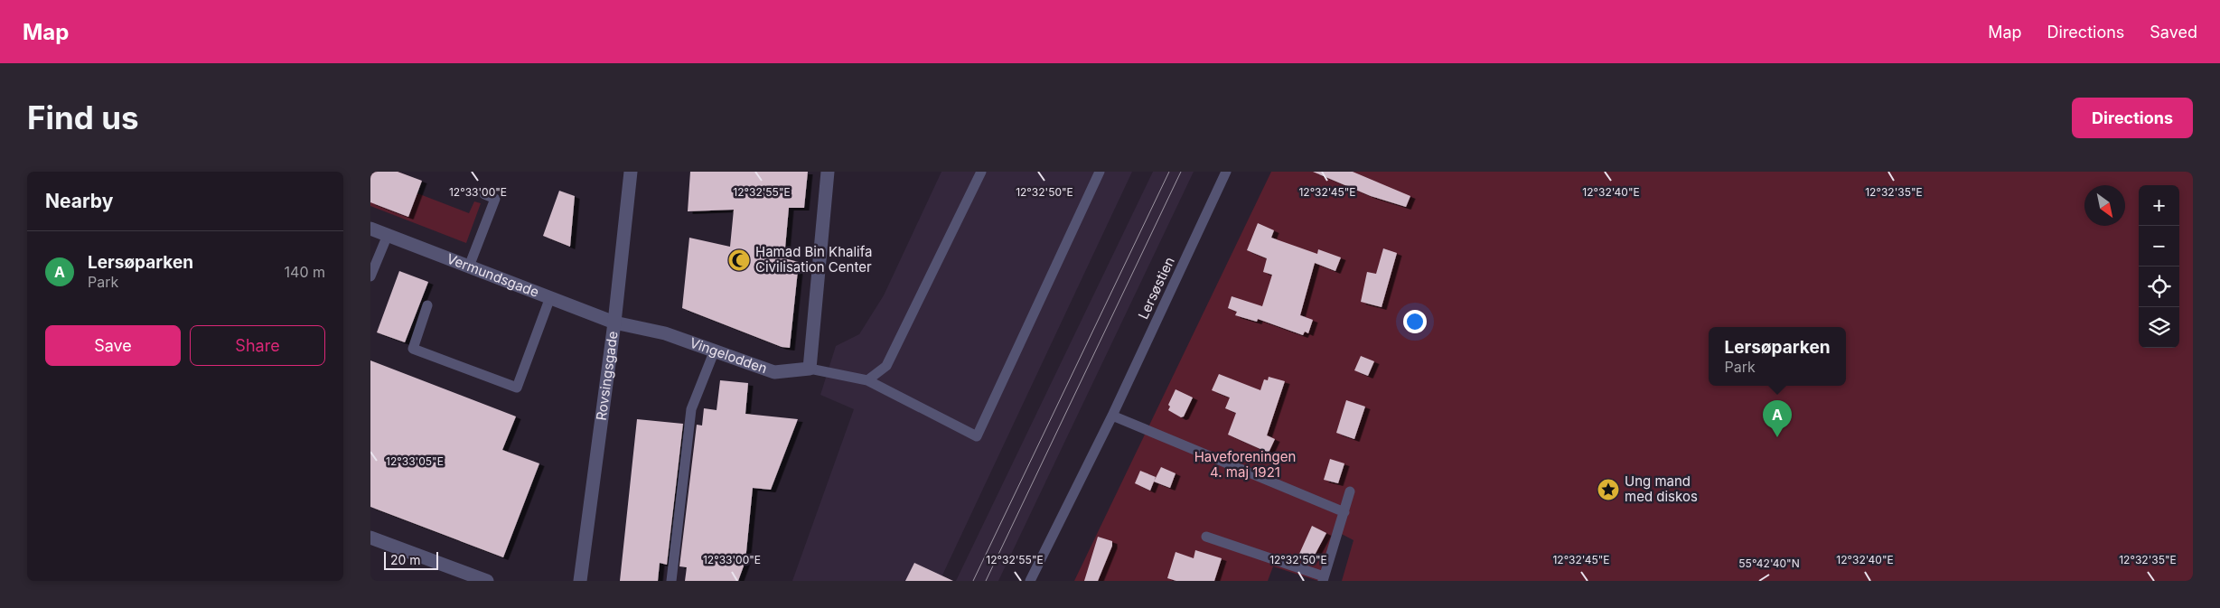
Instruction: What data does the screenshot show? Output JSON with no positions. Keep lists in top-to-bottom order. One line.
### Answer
{"streets":{"street":["Vermundsgade","Vingelodden","Rovsingsgade"],"lane":["Lersøstien"]},"crossings":[["Vermundsgade","Vingelodden"],["Vermundsgade","Rovsingsgade"],["Vingelodden","Rovsingsgade"]],"parks":["Haveforeningen 4. maj 1921"],"places":{"mosque":["Hamad Bin Khalifa Civilisation Center"],"place":["Ung mand med diskos"]},"scale_bar":"20 m","north":"bottom right","page":{"header":"Map","nav":["Map","Directions","Saved"],"buttons":["Directions",["Save","Share"]],"title":"Find us","heading":"Nearby","map_buttons":["+","−"],"list":[{"mark":"A","name":"Lersøparken","note":"Park","value":"140 m"}],"popup":["Lersøparken","Park"],"pins":"A","scale":"20 m"},"coordinates":["12°33'00\"E","12°32'55\"E","12°32'50\"E","12°32'45\"E","12°32'40\"E","12°32'35\"E","12°33'05\"E","55°42'40\"N"]}
